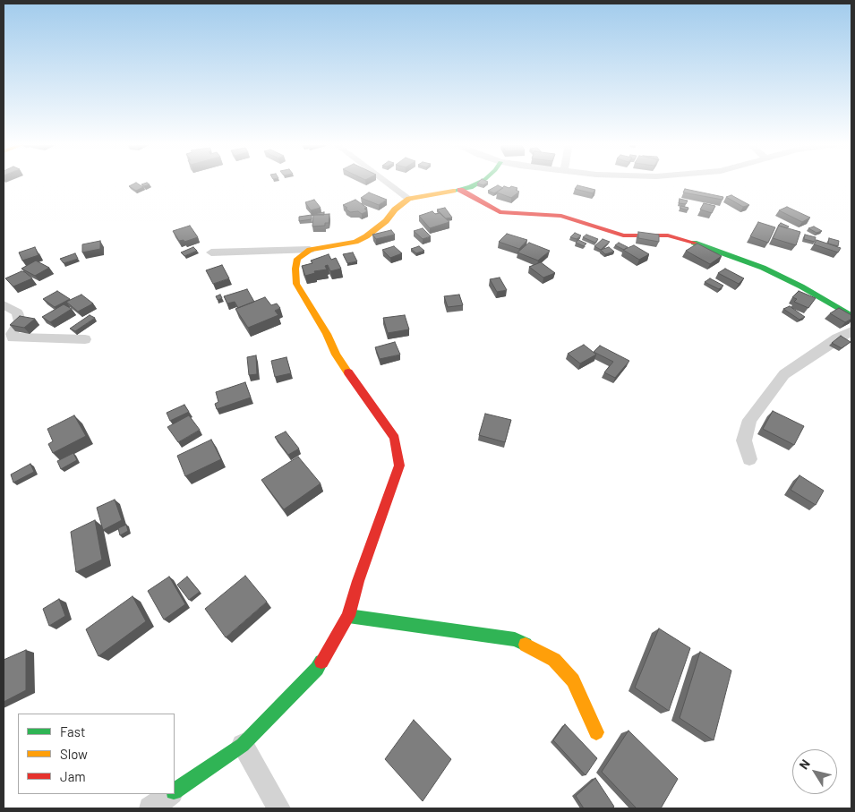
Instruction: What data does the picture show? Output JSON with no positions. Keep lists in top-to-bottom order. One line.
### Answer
{"legend":["Fast","Slow","Jam"],"north":"top left"}
